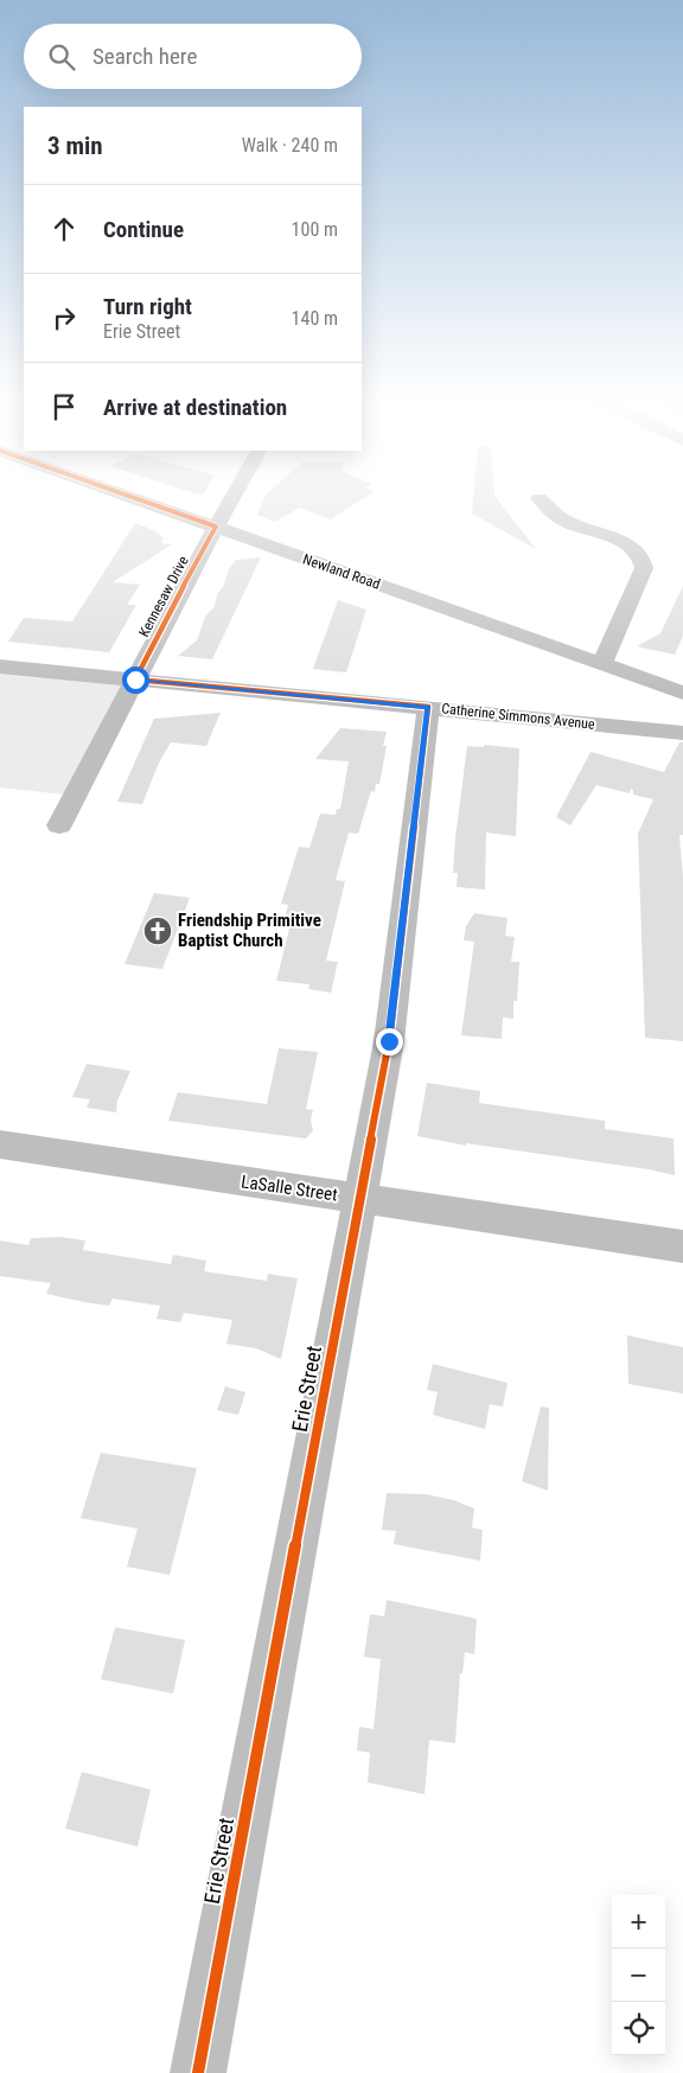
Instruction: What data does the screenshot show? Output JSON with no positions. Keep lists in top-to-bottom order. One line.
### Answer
{"streets":{"street":["Newland Road","Kennesaw Drive","Catherine Simmons Avenue","LaSalle Street","Erie Street"]},"crossings":[["Newland Road","Kennesaw Drive"],["Kennesaw Drive","Catherine Simmons Avenue"],["Catherine Simmons Avenue","Erie Street"],["LaSalle Street","Erie Street"]],"places":{"church":["Friendship Primitive Baptist Church"]},"page":{"search":"Search here","heading":["3 min","Walk · 240 m"],"list":[["Continue","100 m"],["Turn right","Erie Street","140 m"],"Arrive at destination"],"map_buttons":["+","−"]}}
